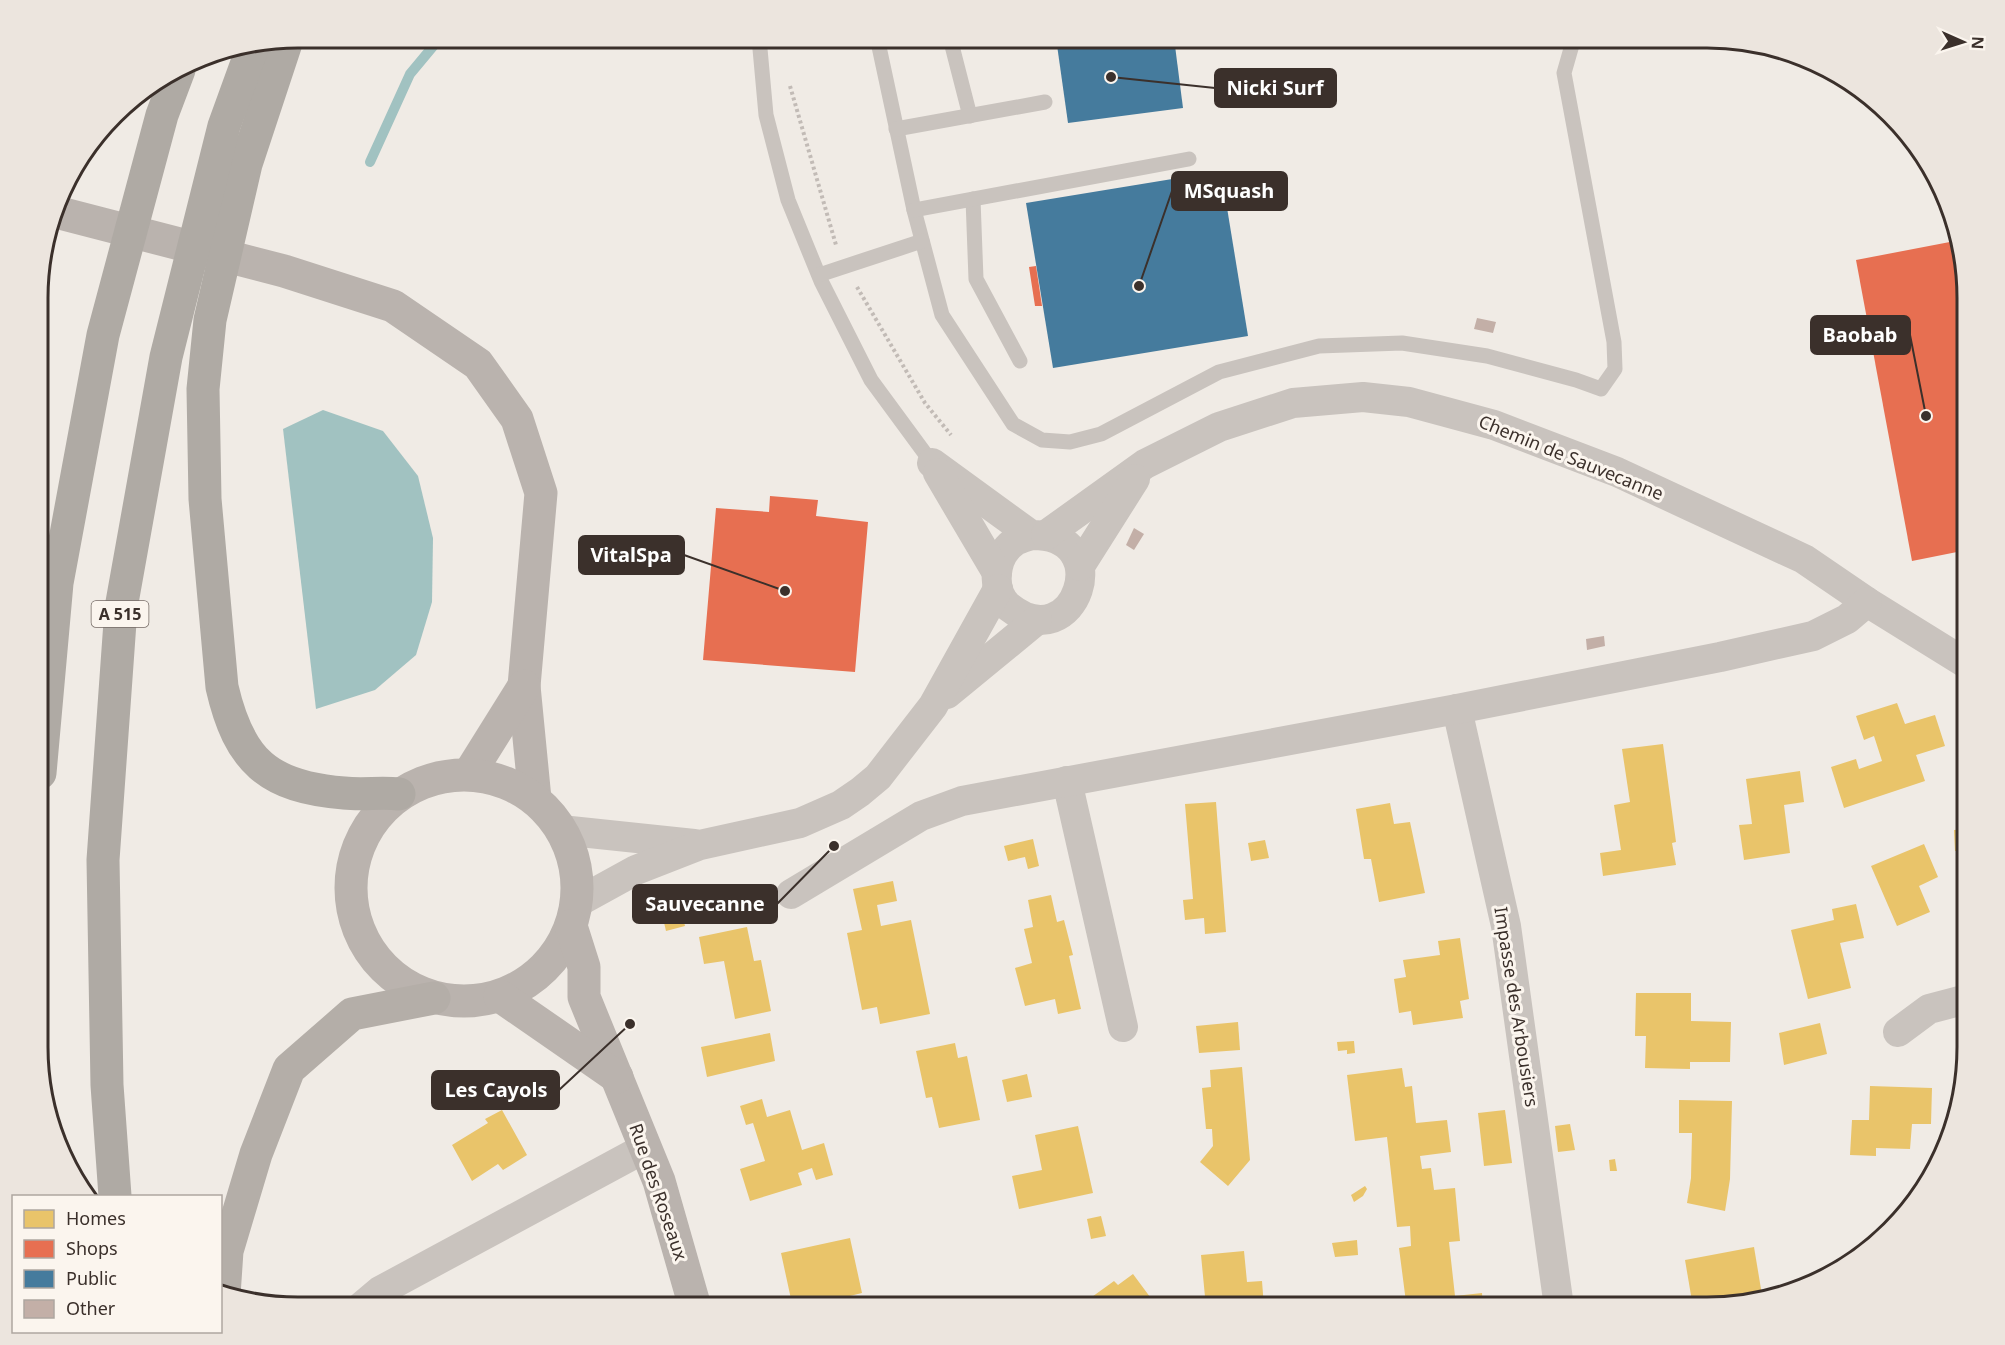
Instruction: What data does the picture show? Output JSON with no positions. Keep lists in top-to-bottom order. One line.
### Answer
{"streets":{"highway":["A 515"],"main road":["Rue des Roseaux"],"street":["Chemin de Sauvecanne","Impasse des Arbousiers"]},"places":["Nicki Surf","MSquash","Baobab","VitalSpa","Sauvecanne","Les Cayols"],"legend":["Homes","Shops","Public","Other"],"north":"right"}
